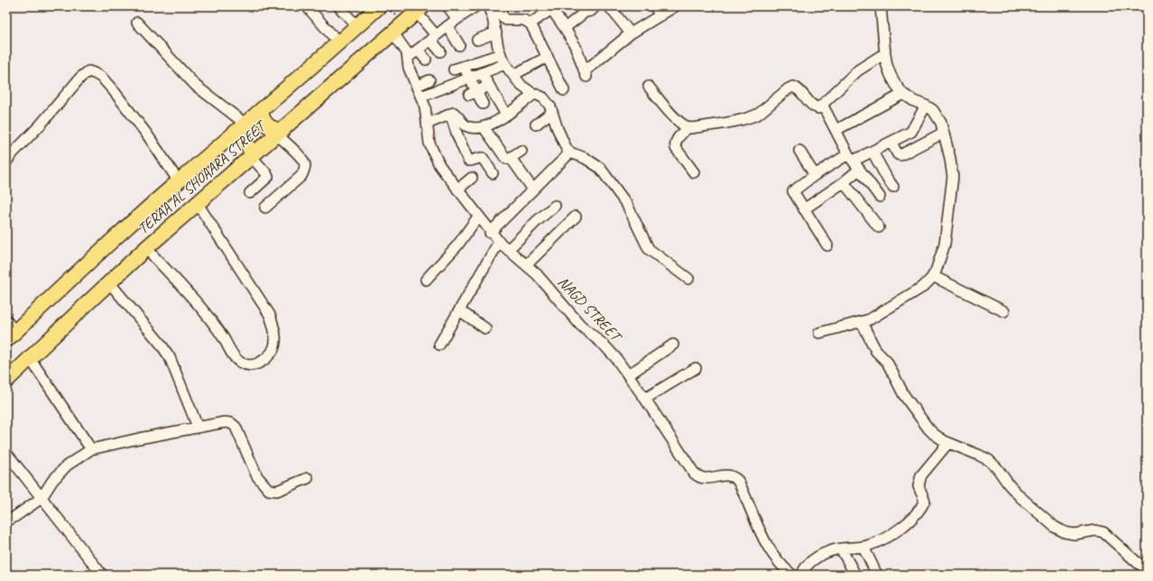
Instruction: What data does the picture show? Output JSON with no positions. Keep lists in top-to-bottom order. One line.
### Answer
{"streets":{"highway":["TERAA AL SHOAARA STREET"],"street":["NAGD STREET"]},"crossings":[["TERAA AL SHOAARA STREET","NAGD STREET"]]}
